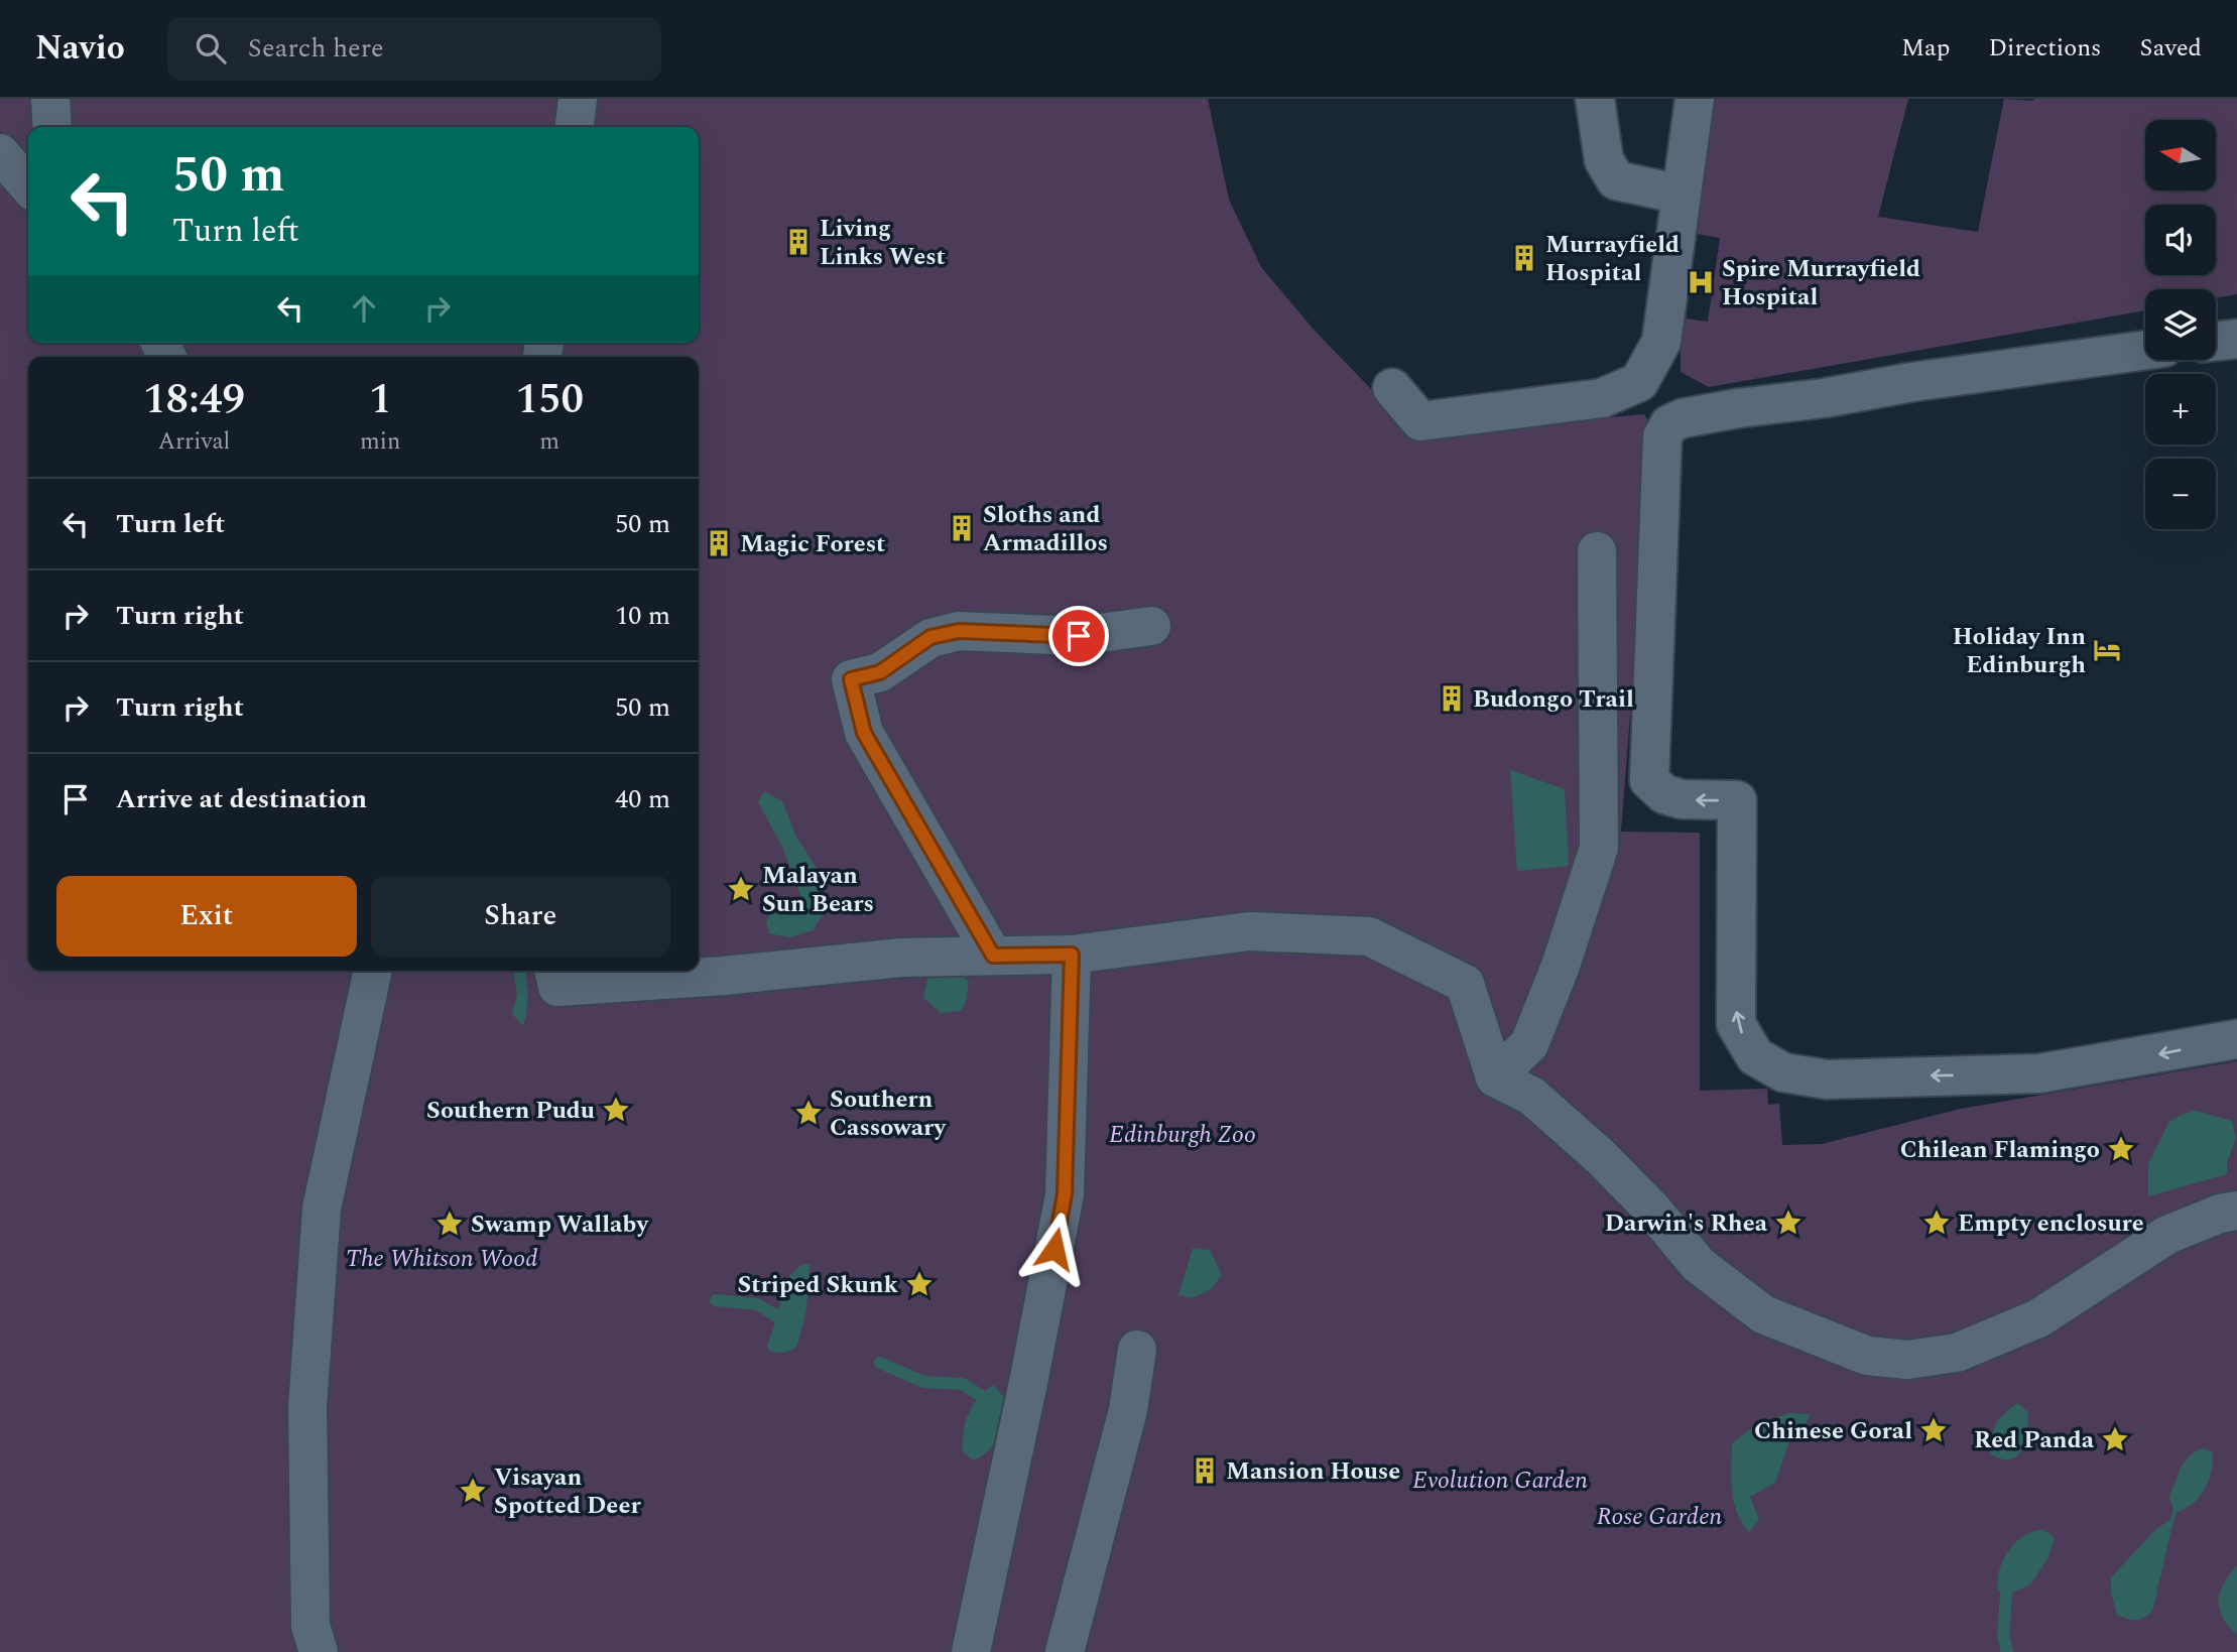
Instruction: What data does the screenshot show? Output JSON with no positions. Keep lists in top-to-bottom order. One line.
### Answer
{"parks":["Edinburgh Zoo","The Whitson Wood","Evolution Garden","Rose Garden"],"places":{"building":["Living Links West","Murrayfield Hospital","Sloths and Armadillos","Magic Forest","Budongo Trail","Mansion House"],"hospital":["Spire Murrayfield Hospital"],"hotel":["Holiday Inn Edinburgh"],"place":["Malayan Sun Bears","Southern Pudu","Southern Cassowary","Chilean Flamingo","Darwin's Rhea","Empty enclosure","Swamp Wallaby","Striped Skunk","Chinese Goral","Red Panda","Visayan Spotted Deer"]},"north":"left","page":{"header":"Navio","search":"Search here","nav":["Map","Directions","Saved"],"map_buttons":["+","−"],"turn":["50 m","Turn left"],"eta":["18:49","Arrival","1","min","150","m"],"list":[{"name":"Turn left","value":"50 m"},{"name":"Turn right","value":"10 m"},{"name":"Turn right","value":"50 m"},{"name":"Arrive at destination","value":"40 m"}],"buttons":["Exit","Share"]}}
